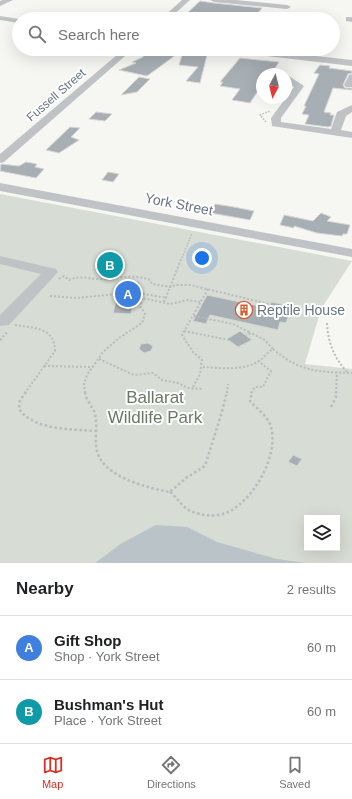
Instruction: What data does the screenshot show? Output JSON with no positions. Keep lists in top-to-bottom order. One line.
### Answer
{"streets":{"street":["Fussell Street","York Street"]},"parks":["Ballarat Wildlife Park"],"places":{"building":["Reptile House"]},"north":"bottom","page":{"search":"Search here","pins":["B","A"],"heading":["Nearby","2 results"],"list":[{"mark":"A","name":"Gift Shop","note":"Shop · York Street","value":"60 m"},{"mark":"B","name":"Bushman's Hut","note":"Place · York Street","value":"60 m"}],"nav":["Map","Directions","Saved"]}}
